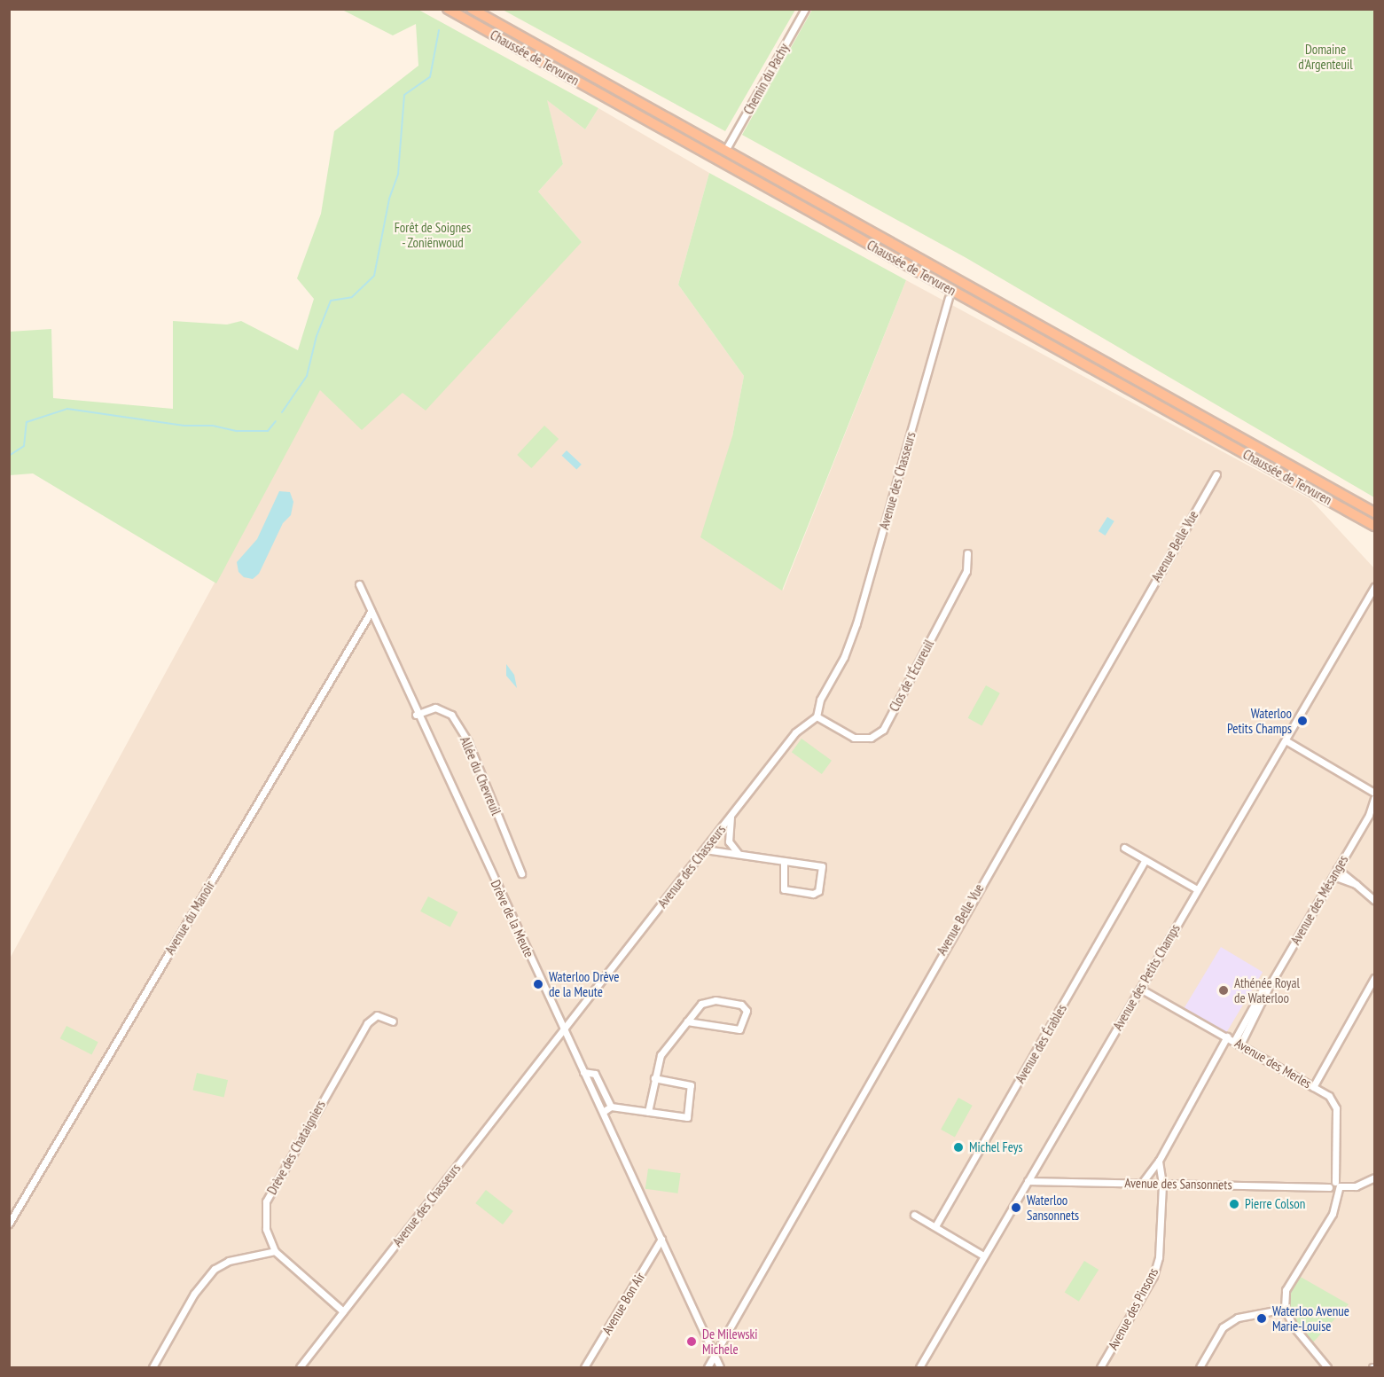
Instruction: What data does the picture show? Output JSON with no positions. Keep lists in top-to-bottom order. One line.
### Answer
{"streets":{"highway":["Chaussée de Tervuren"],"street":["Chemin du Pachy","Avenue des Chasseurs","Avenue Belle Vue","Clos de l'Écureuil","Allée du Chevreuil","Avenue des Mésanges","Avenue du Manoir","Drève de la Meute","Avenue des Petits Champs","Avenue des Érables","Avenue des Merles","Drève des Chataigniers","Avenue des Sansonnets","Avenue Bon Air","Avenue des Pinsons"]},"crossings":[["Chaussée de Tervuren","Chemin du Pachy"],["Avenue des Chasseurs","Clos de l'Écureuil"],["Avenue des Chasseurs","Drève de la Meute"],["Avenue Belle Vue","Drève de la Meute"],["Allée du Chevreuil","Drève de la Meute"],["Avenue des Mésanges","Avenue des Merles"],["Avenue du Manoir","Drève de la Meute"],["Drève de la Meute","Avenue Bon Air"],["Avenue des Petits Champs","Avenue des Merles"],["Avenue des Petits Champs","Avenue des Sansonnets"],["Avenue des Merles","Avenue des Sansonnets"],["Avenue des Sansonnets","Avenue des Pinsons"]],"parks":["Domaine d'Argenteuil","Forêt de Soignes - Zoniënwoud"],"places":["Waterloo Petits Champs","Waterloo Drève de la Meute","Athénée Royal de Waterloo","Michel Feys","Pierre Colson","Waterloo Sansonnets","Waterloo Avenue Marie-Louise","De Milewski Michele"]}
